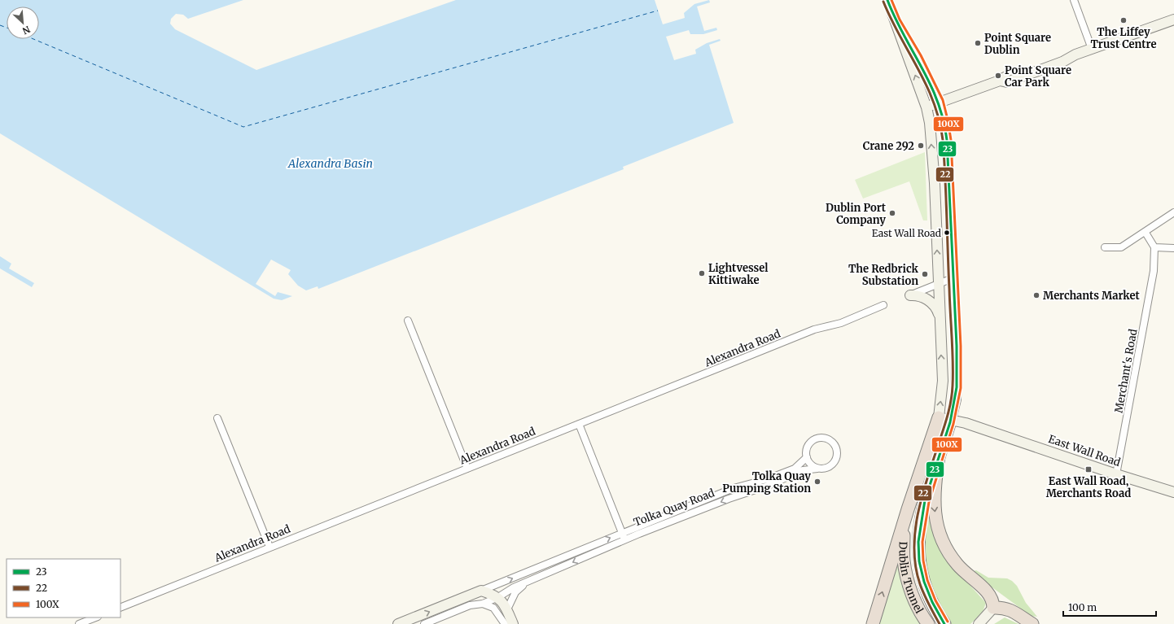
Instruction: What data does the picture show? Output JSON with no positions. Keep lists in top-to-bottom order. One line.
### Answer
{"streets":{"highway":["Dublin Tunnel"],"main road":["East Wall Road","Tolka Quay Road"],"street":["Alexandra Road","Merchant's Road"]},"crossings":[["Merchant's Road","East Wall Road"]],"water":["Alexandra Basin"],"places":{"other":["The Liffey Trust Centre","Point Square Dublin","Point Square Car Park","Crane 292","Dublin Port Company","East Wall Road","Lightvessel Kittiwake","The Redbrick Substation","Merchants Market","Tolka Quay Pumping Station"],"transit":["East Wall Road, Merchants Road"]},"lines":["transit line 23","transit line 100X","transit line 22"],"legend":["23","22","100X"],"scale_bar":"100 m","north":"bottom right"}
